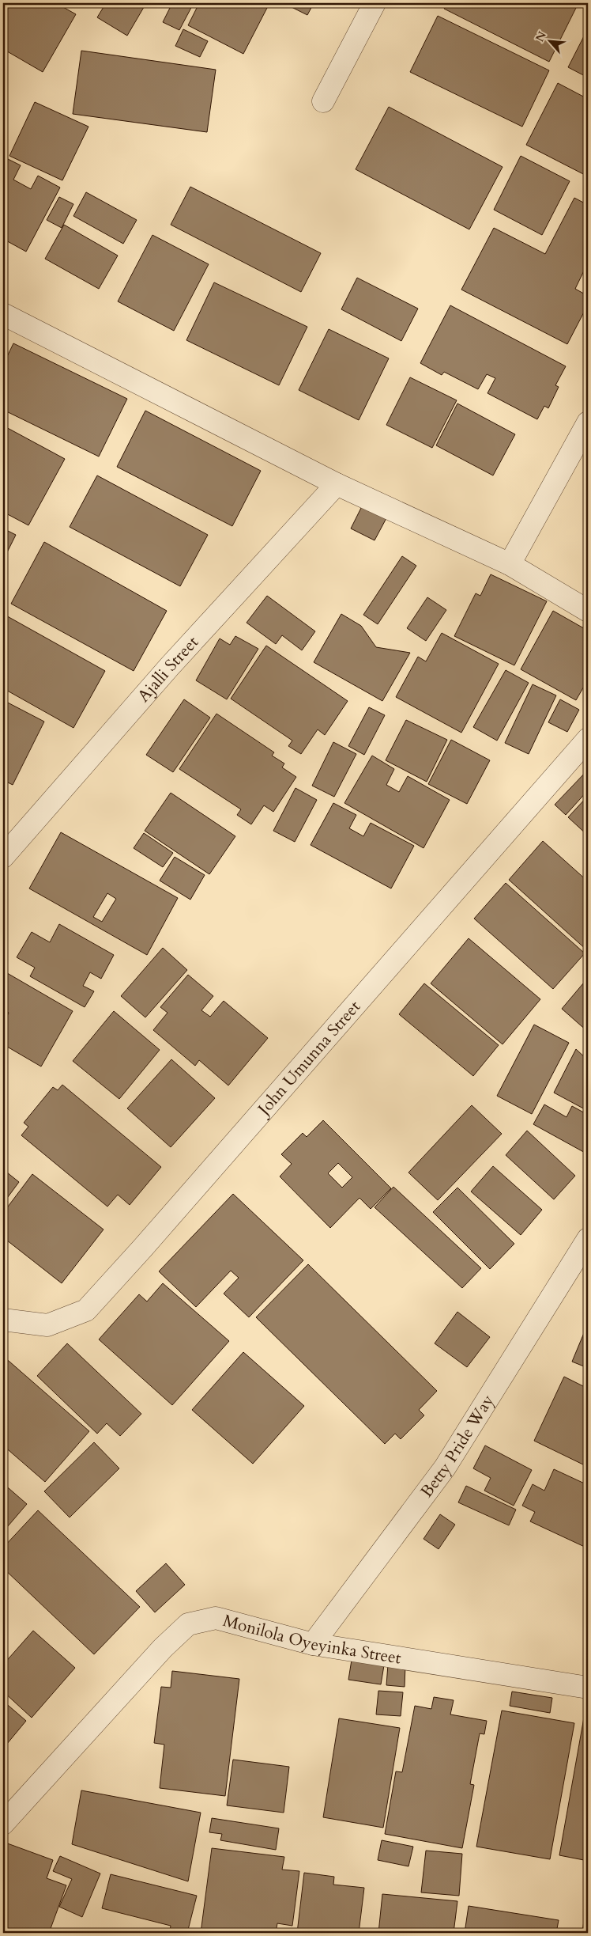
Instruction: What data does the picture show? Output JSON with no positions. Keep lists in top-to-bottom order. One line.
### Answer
{"streets":{"street":["Ajalli Street","John Umunna Street","Betty Pride Way","Monilola Oyeyinka Street"]},"crossings":[["Betty Pride Way","Monilola Oyeyinka Street"]],"north":"top left"}
